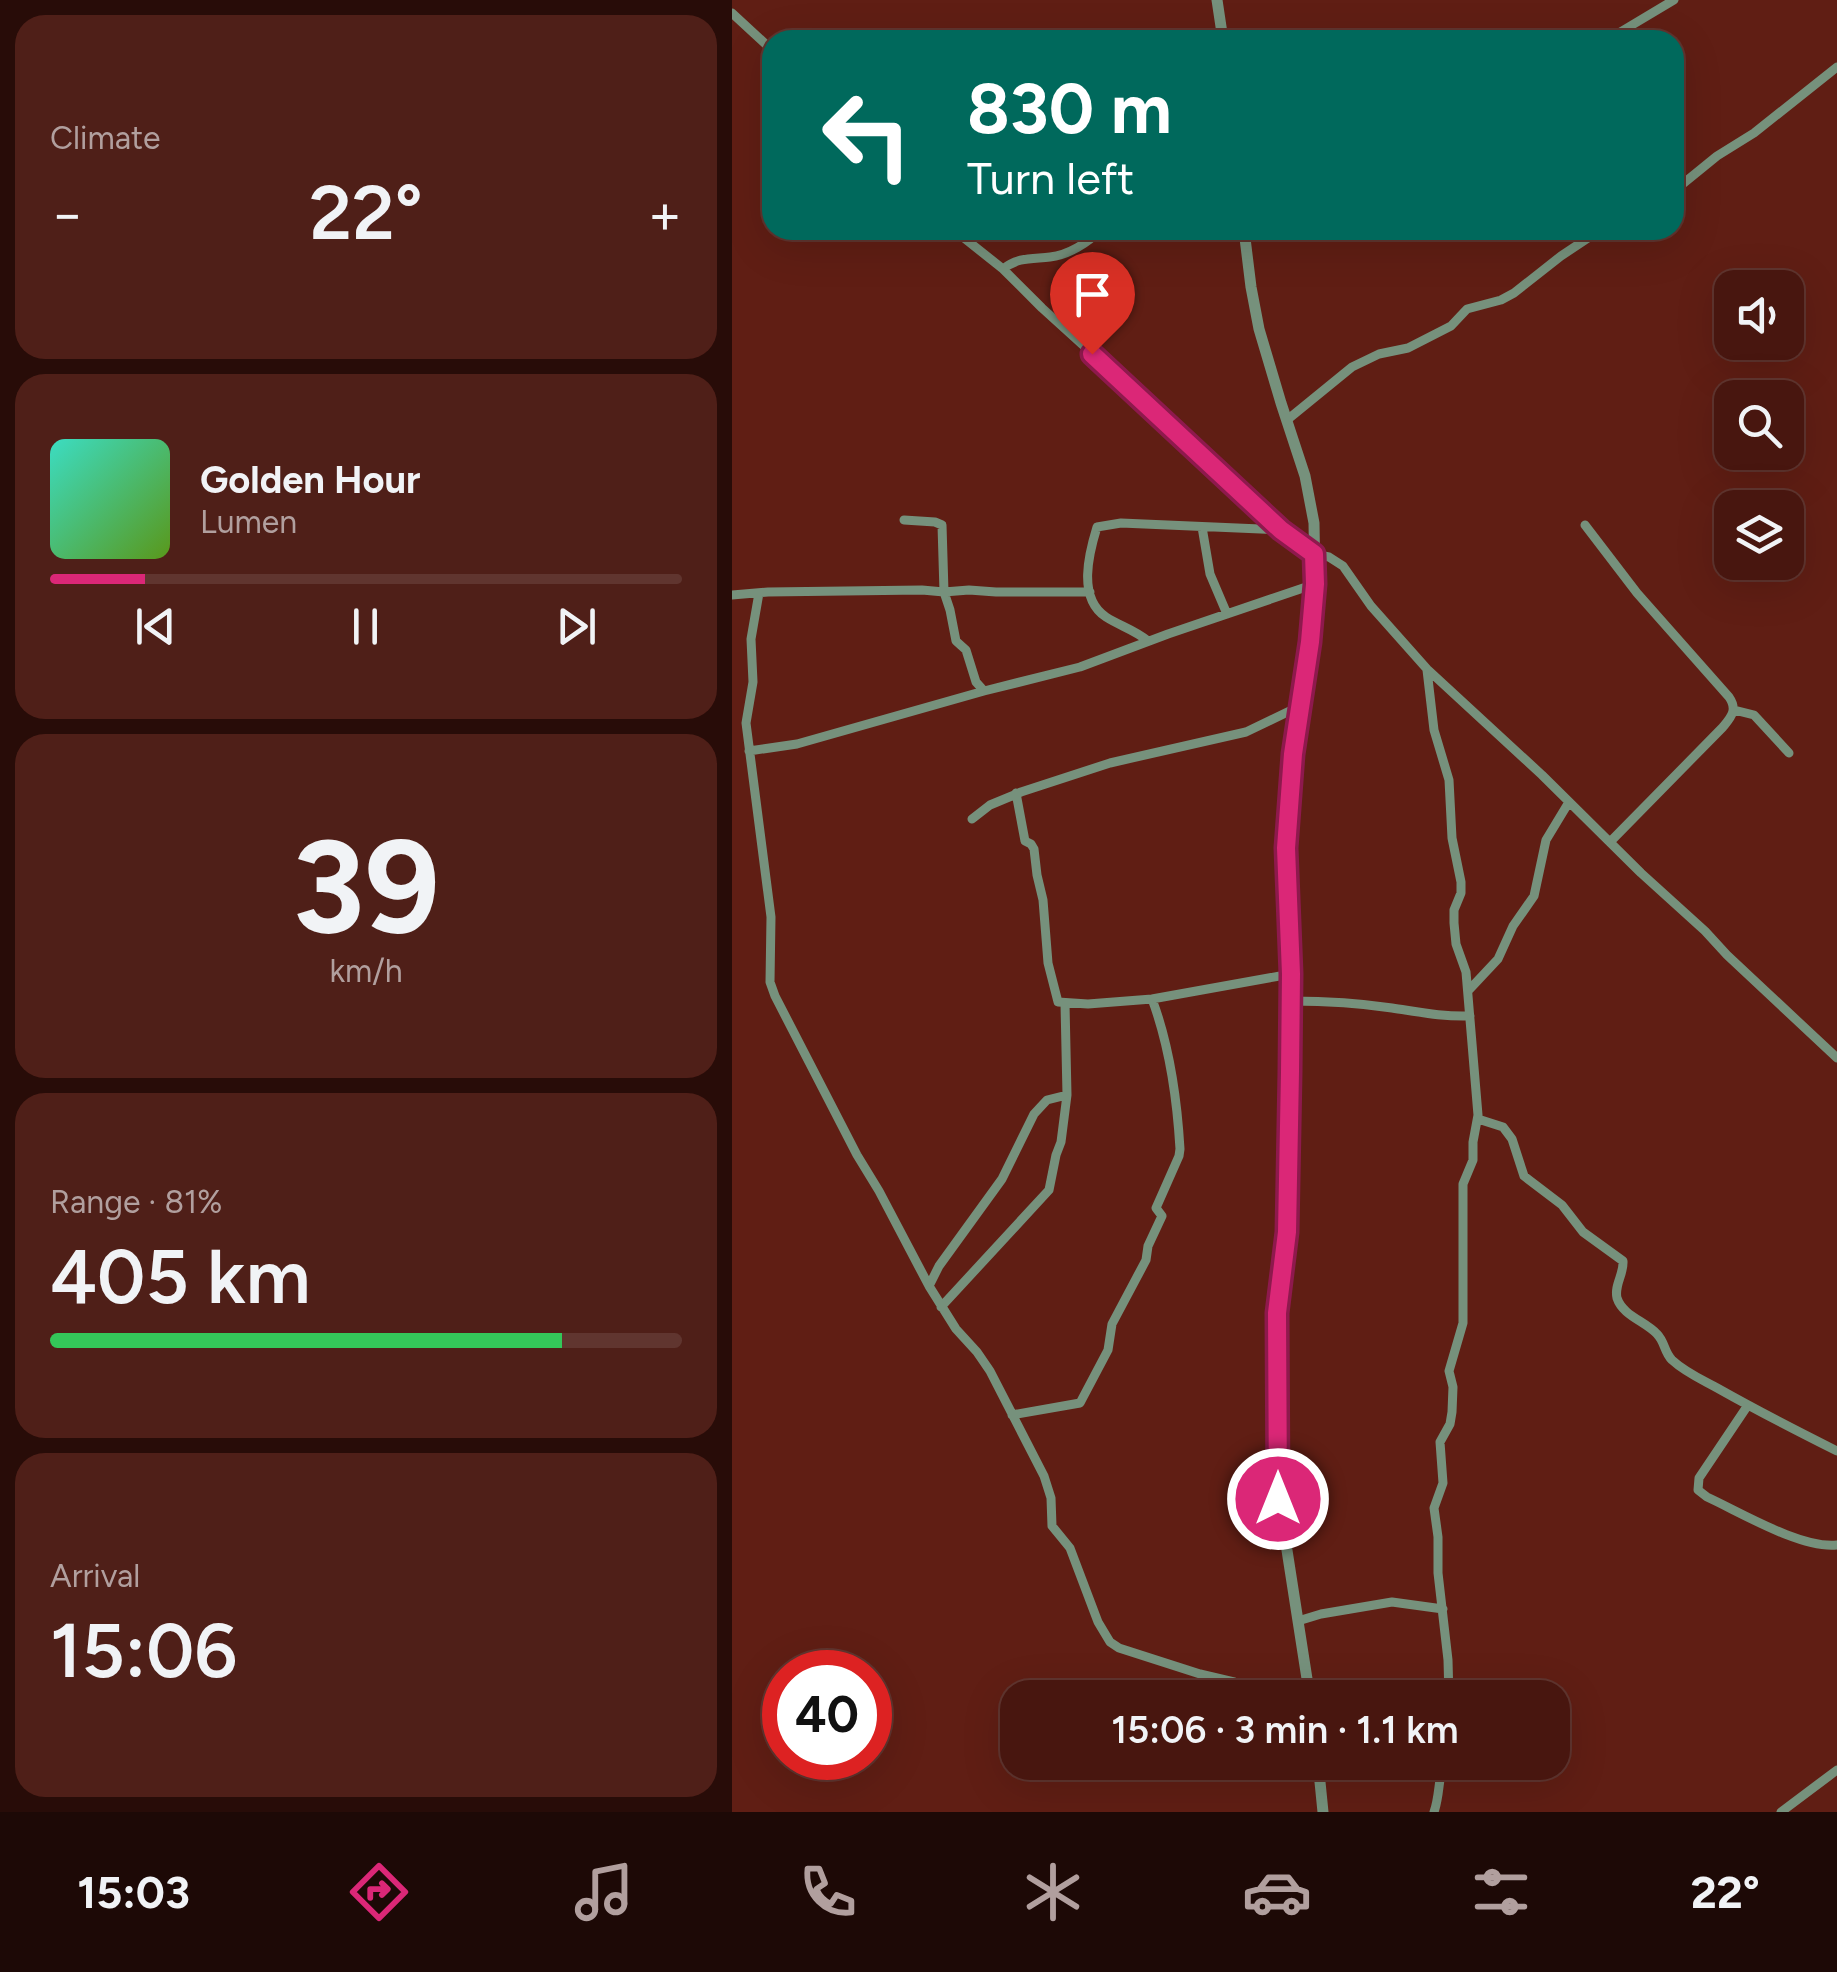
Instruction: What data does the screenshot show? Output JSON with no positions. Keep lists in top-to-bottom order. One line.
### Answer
{"page":{"tile":["Climate",["39","km/h"],["Range · 81%","405 km"],["Arrival","15:06"]],"turn":["830 m","Turn left"],"heat":["−","22°","+"],"song":["Golden Hour","Lumen"],"limit":"40","trip":"15:06 · 3 min · 1.1 km","tabs":["15:03","22°"]}}
